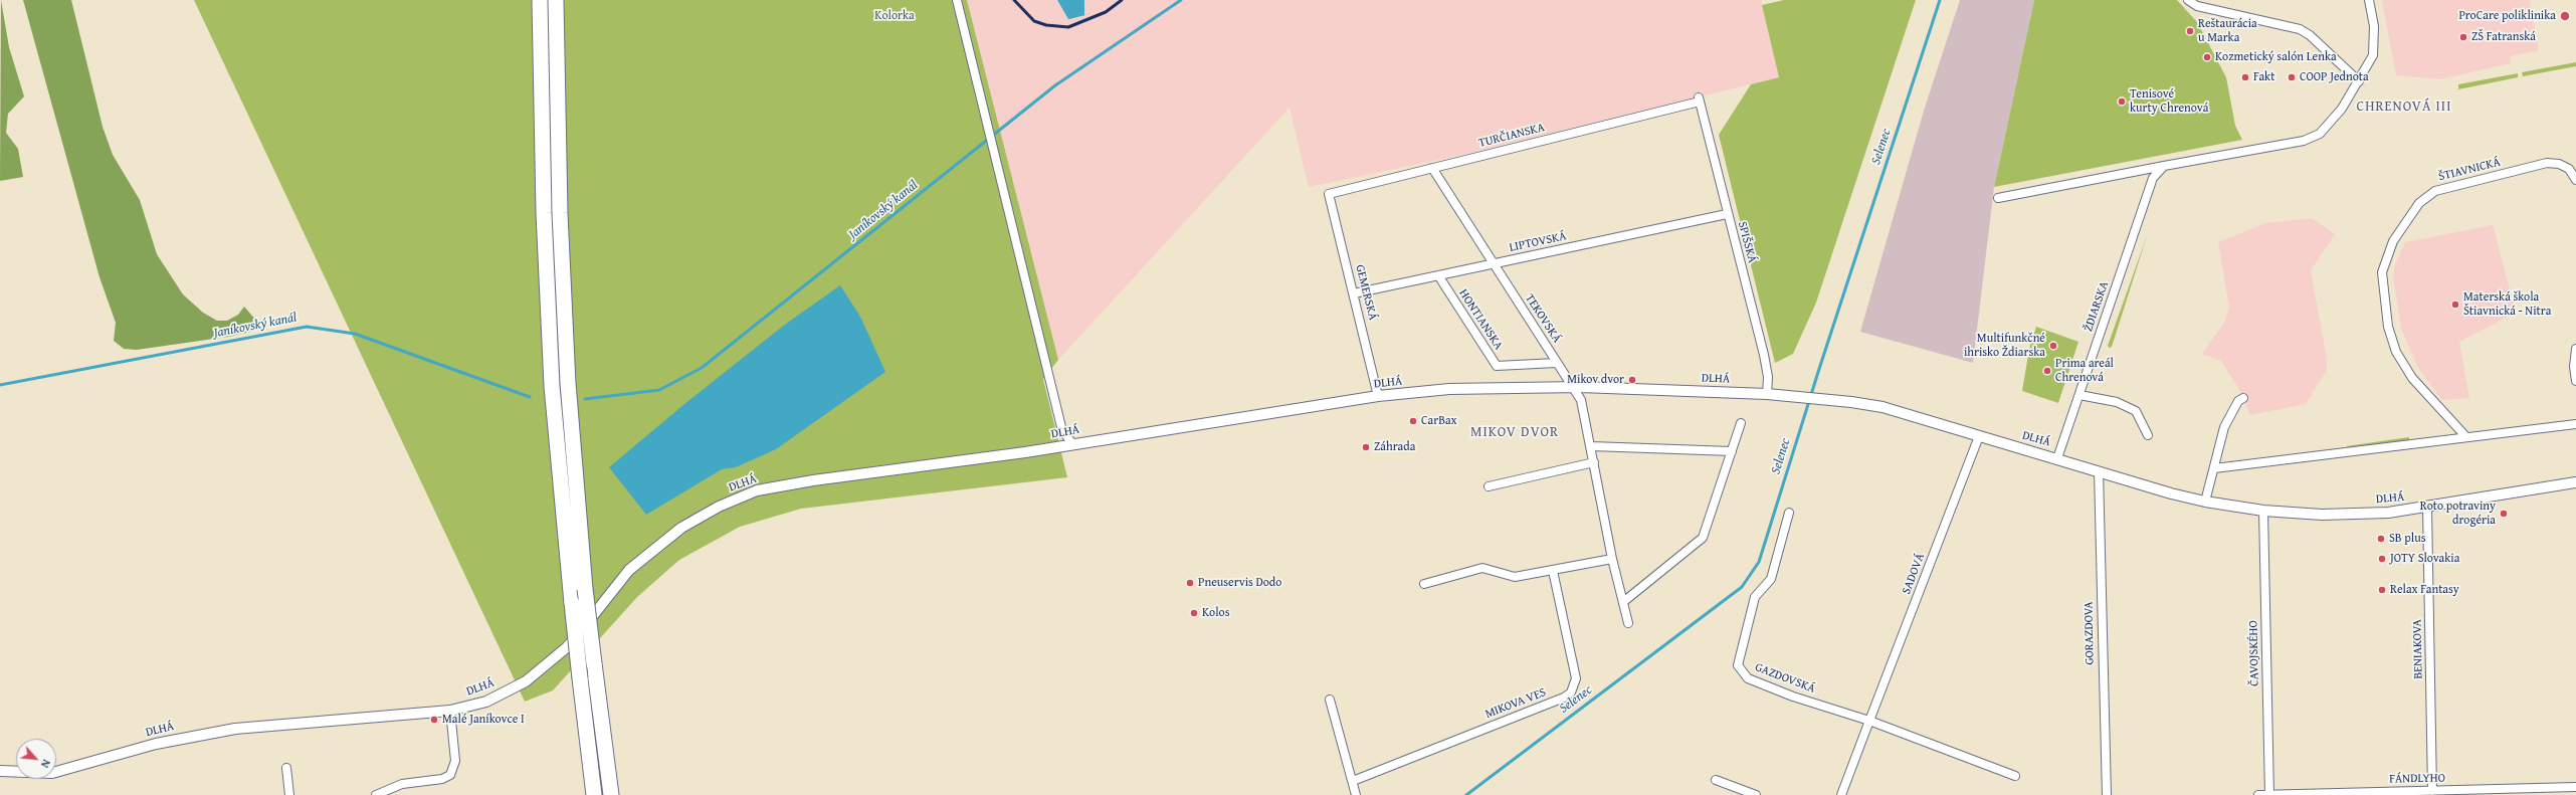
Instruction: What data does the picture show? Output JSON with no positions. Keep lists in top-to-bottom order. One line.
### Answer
{"streets":{"street":["TURČIANSKA","ŠTIAVNICKÁ","LIPTOVSKÁ","SPIŠSKÁ","GEMERSKÁ","ŽDIARSKA","TEKOVSKÁ","HONTIANSKA","DLHÁ","SADOVÁ","GORAZDOVA","BENIAKOVA","ČAVOJSKÉHO","GAZDOVSKÁ","MIKOVA VES","FÁNDLYHO"]},"crossings":[["TURČIANSKA","SPIŠSKÁ"],["TURČIANSKA","GEMERSKÁ"],["TURČIANSKA","TEKOVSKÁ"],["LIPTOVSKÁ","SPIŠSKÁ"],["LIPTOVSKÁ","GEMERSKÁ"],["LIPTOVSKÁ","TEKOVSKÁ"],["LIPTOVSKÁ","HONTIANSKA"],["SPIŠSKÁ","DLHÁ"],["GEMERSKÁ","DLHÁ"],["ŽDIARSKA","DLHÁ"],["TEKOVSKÁ","HONTIANSKA"],["TEKOVSKÁ","DLHÁ"],["DLHÁ","SADOVÁ"],["DLHÁ","GORAZDOVA"],["DLHÁ","BENIAKOVA"],["DLHÁ","ČAVOJSKÉHO"],["SADOVÁ","GAZDOVSKÁ"],["BENIAKOVA","FÁNDLYHO"],["ČAVOJSKÉHO","FÁNDLYHO"]],"districts":["CHRENOVÁ III","MIKOV DVOR"],"water":["Selenec","Janíkovský kanál"],"parks":["Kolorka"],"places":["ProCare poliklinika","Reštaurácia u Marka","ZŠ Fatranská","Kozmetický salón Lenka","Fakt","COOP Jednota","Tenisové kurty Chrenová","Materská škola Štiavnická - Nitra","Multifunkčné ihrisko Ždiarska","Prima areál Chrenová","Mikov dvor","CarBax","Záhrada","Roto potraviny drogéria","SB plus","JOTY Slovakia","Pneuservis Dodo","Relax Fantasy","Kolos","Malé Janíkovce I"],"north":"bottom right"}
